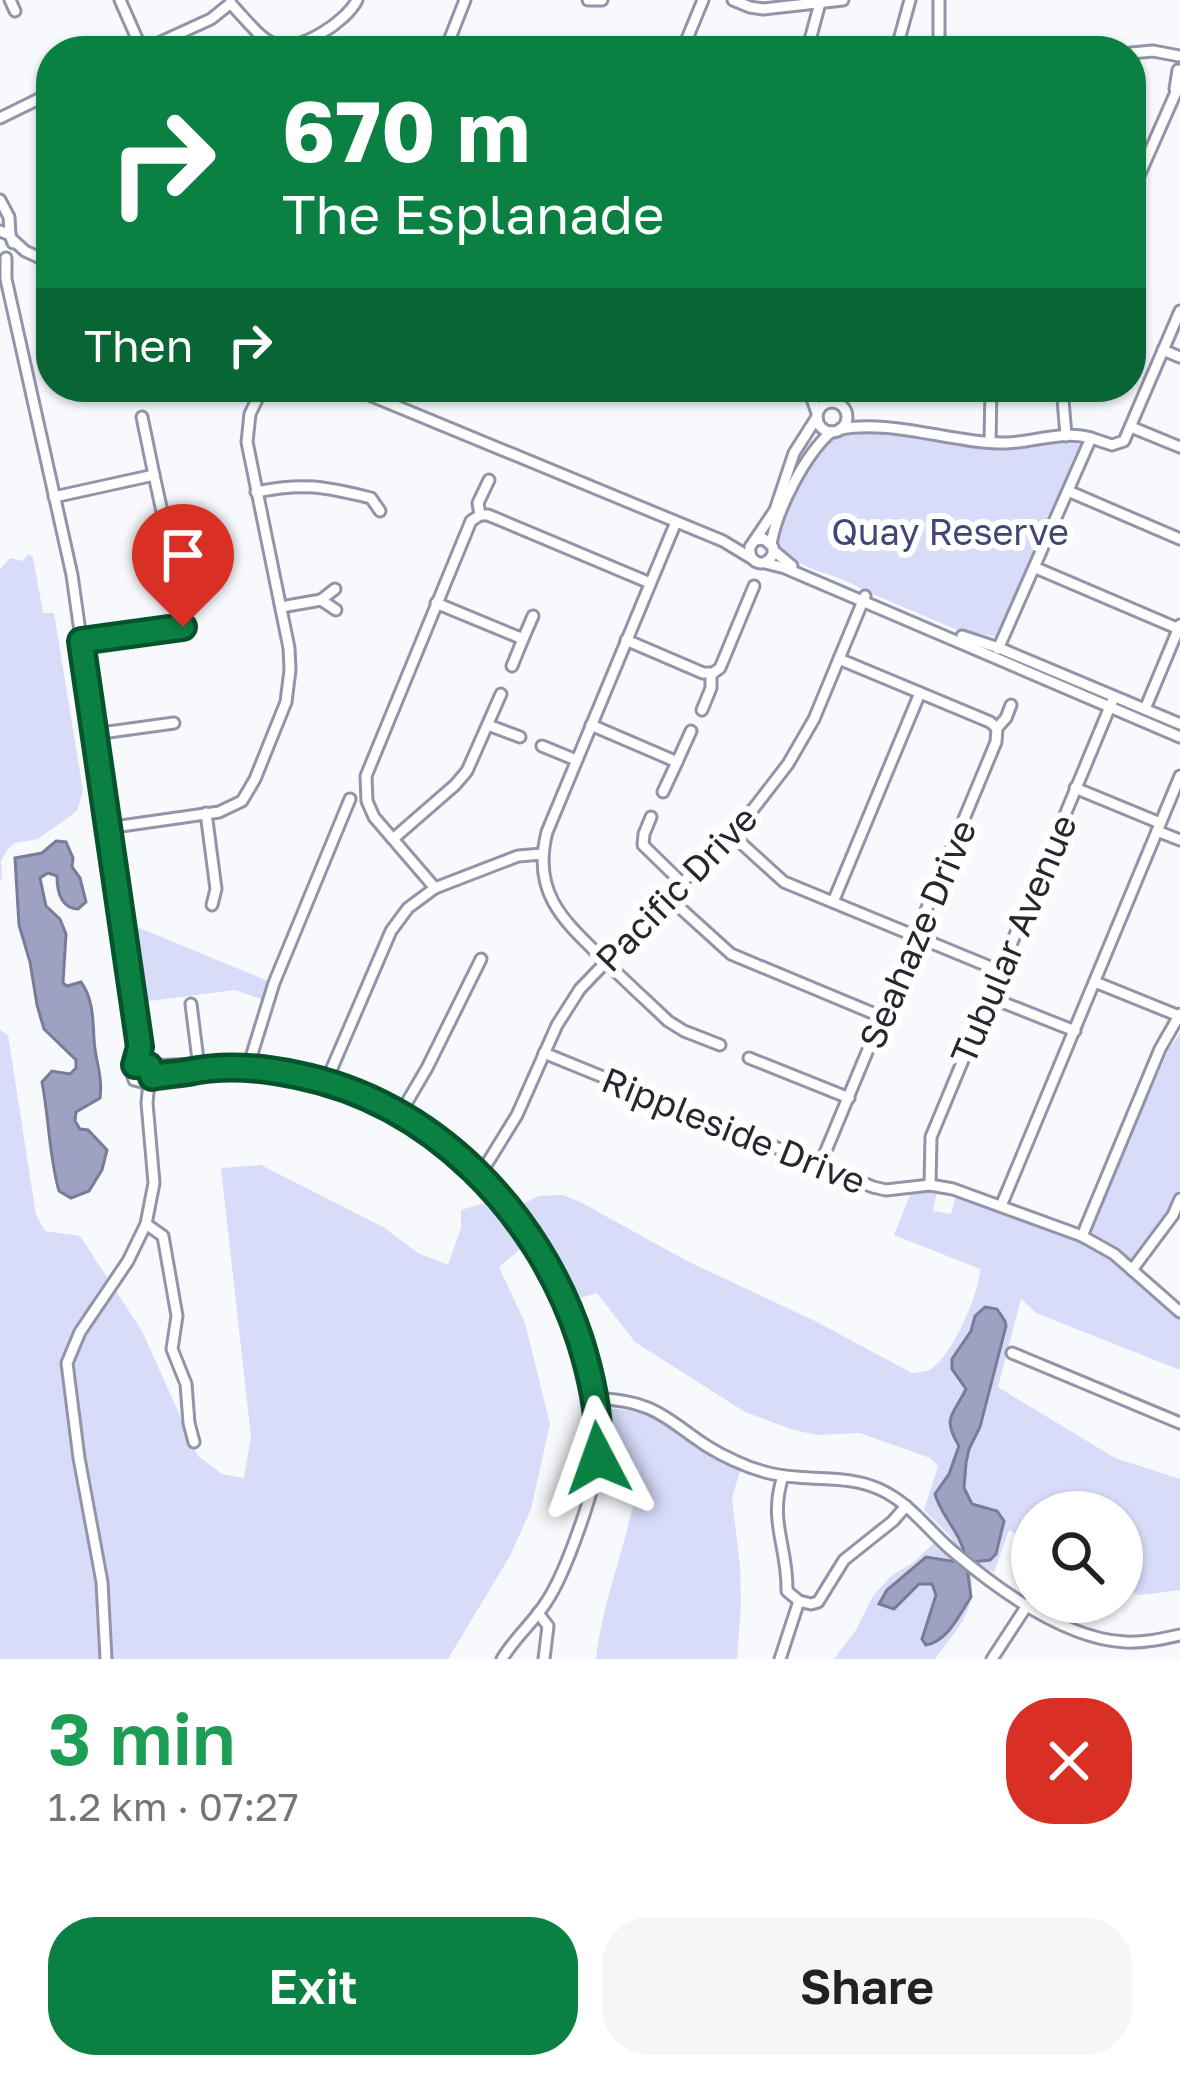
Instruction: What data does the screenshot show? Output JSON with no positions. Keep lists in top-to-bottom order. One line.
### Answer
{"streets":{"street":["Pacific Drive","Seahaze Drive","Tubular Avenue","Rippleside Drive"]},"crossings":[["Pacific Drive","Rippleside Drive"],["Seahaze Drive","Rippleside Drive"],["Tubular Avenue","Rippleside Drive"]],"parks":["Quay Reserve"],"page":{"turn":["670 m","The Esplanade"],"then":"Then","heading":["3 min","1.2 km · 07:27"],"buttons":["Exit","Share"]}}
